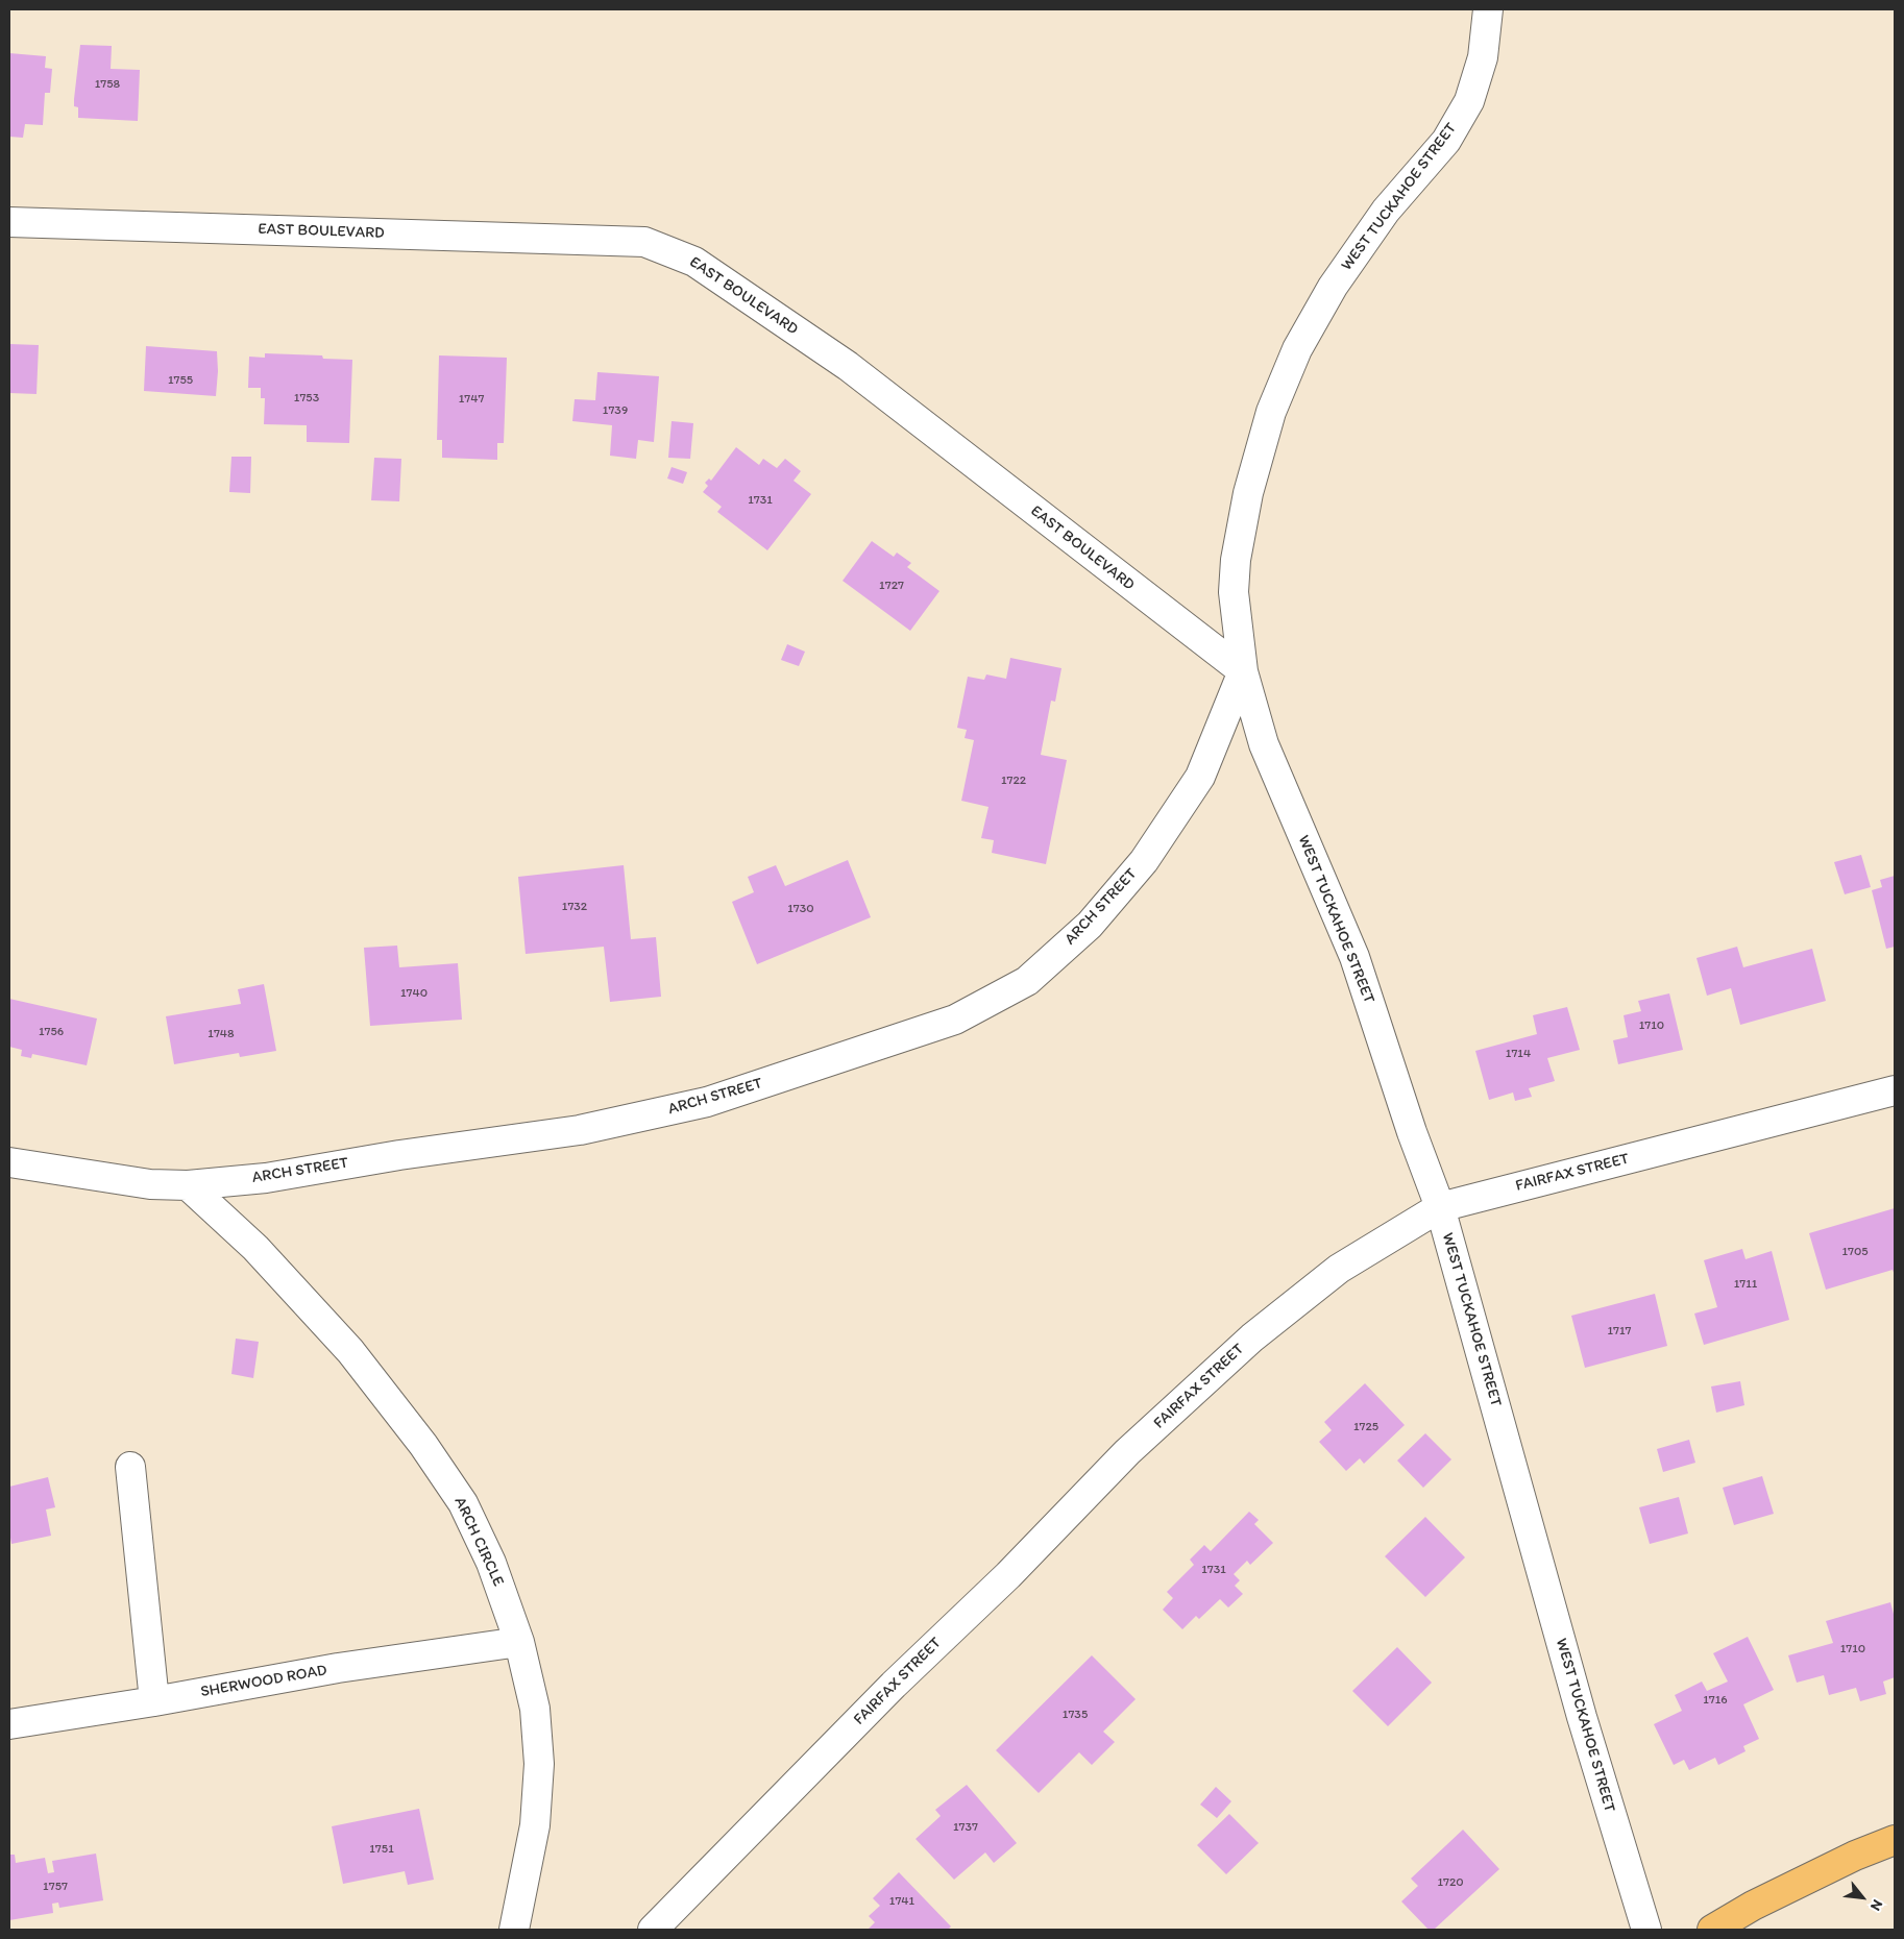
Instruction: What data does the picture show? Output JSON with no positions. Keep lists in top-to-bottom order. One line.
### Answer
{"streets":{"street":["WEST TUCKAHOE STREET","EAST BOULEVARD","ARCH STREET","FAIRFAX STREET","ARCH CIRCLE","SHERWOOD ROAD"]},"crossings":[["WEST TUCKAHOE STREET","EAST BOULEVARD"],["WEST TUCKAHOE STREET","ARCH STREET"],["WEST TUCKAHOE STREET","FAIRFAX STREET"],["EAST BOULEVARD","ARCH STREET"],["ARCH STREET","ARCH CIRCLE"],["ARCH CIRCLE","SHERWOOD ROAD"]],"house_numbers":["1758","1755","1753","1747","1739","1731","1727","1722","1732","1730","1740","1710","1756","1748","1714","1705","1711","1717","1725","1731","1710","1716","1735","1737","1751","1720","1757","1741"],"north":"bottom right"}
